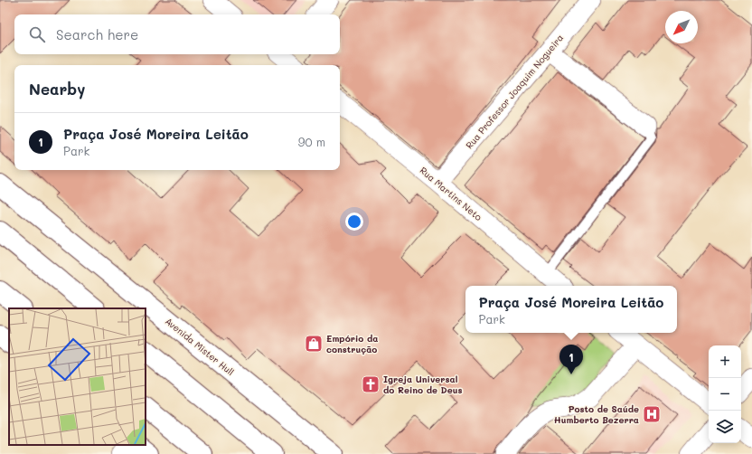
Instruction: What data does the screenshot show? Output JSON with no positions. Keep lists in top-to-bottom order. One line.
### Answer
{"streets":{"main road":["Avenida Mister Hull"],"street":["Rua Professor Joaquim Nogueira","Rua Martins Neto"]},"crossings":[["Rua Professor Joaquim Nogueira","Rua Martins Neto"]],"places":{"shop":["Empório da construção"],"church":["Igreja Universal do Reino de Deus"],"hospital":["Posto de Saúde Humberto Bezerra"]},"north":"bottom left","page":{"search":"Search here","heading":"Nearby","list":[{"mark":"1","name":"Praça José Moreira Leitão","note":"Park","value":"90 m"}],"popup":["Praça José Moreira Leitão","Park"],"pins":"1","map_buttons":["+","−"]}}
